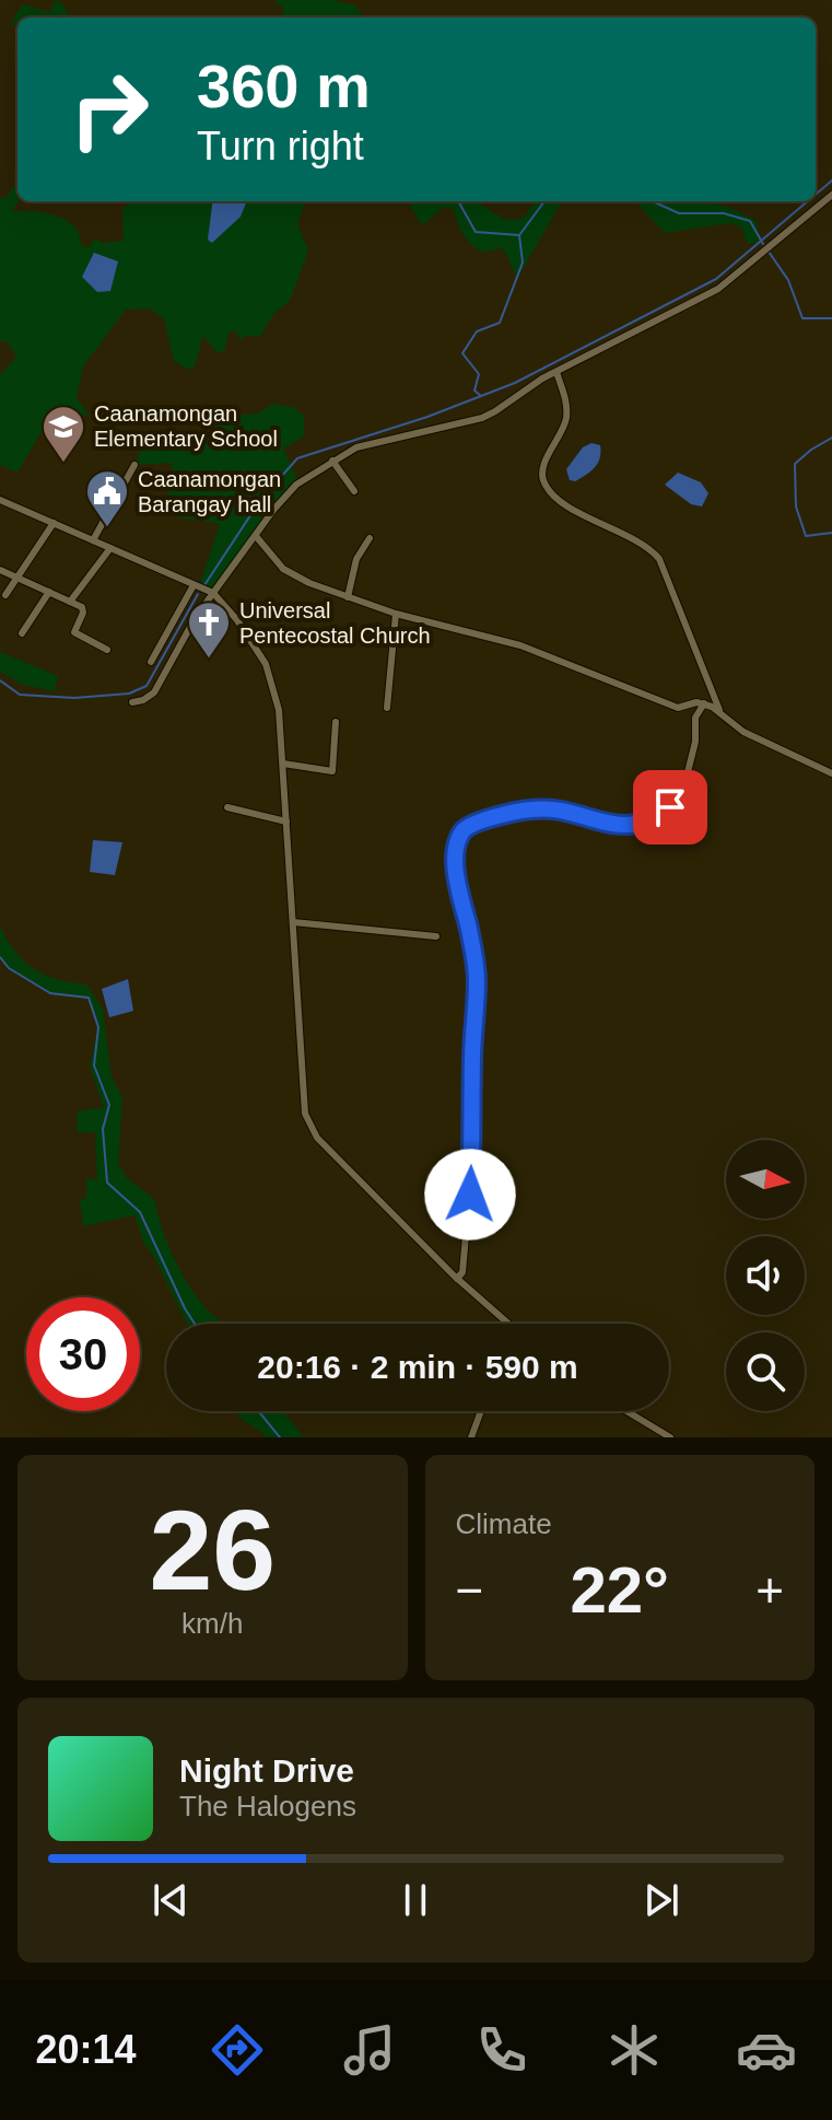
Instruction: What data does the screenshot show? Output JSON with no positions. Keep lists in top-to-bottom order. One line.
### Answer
{"places":{"school or university":["Caanamongan Elementary School"],"public building":["Caanamongan Barangay hall"],"church":["Universal Pentecostal Church"]},"north":"right","page":{"turn":["360 m","Turn right"],"limit":"30","trip":"20:16 · 2 min · 590 m","tile":[["26","km/h"],"Climate"],"heat":["−","22°","+"],"song":["Night Drive","The Halogens"],"tabs":"20:14"}}
